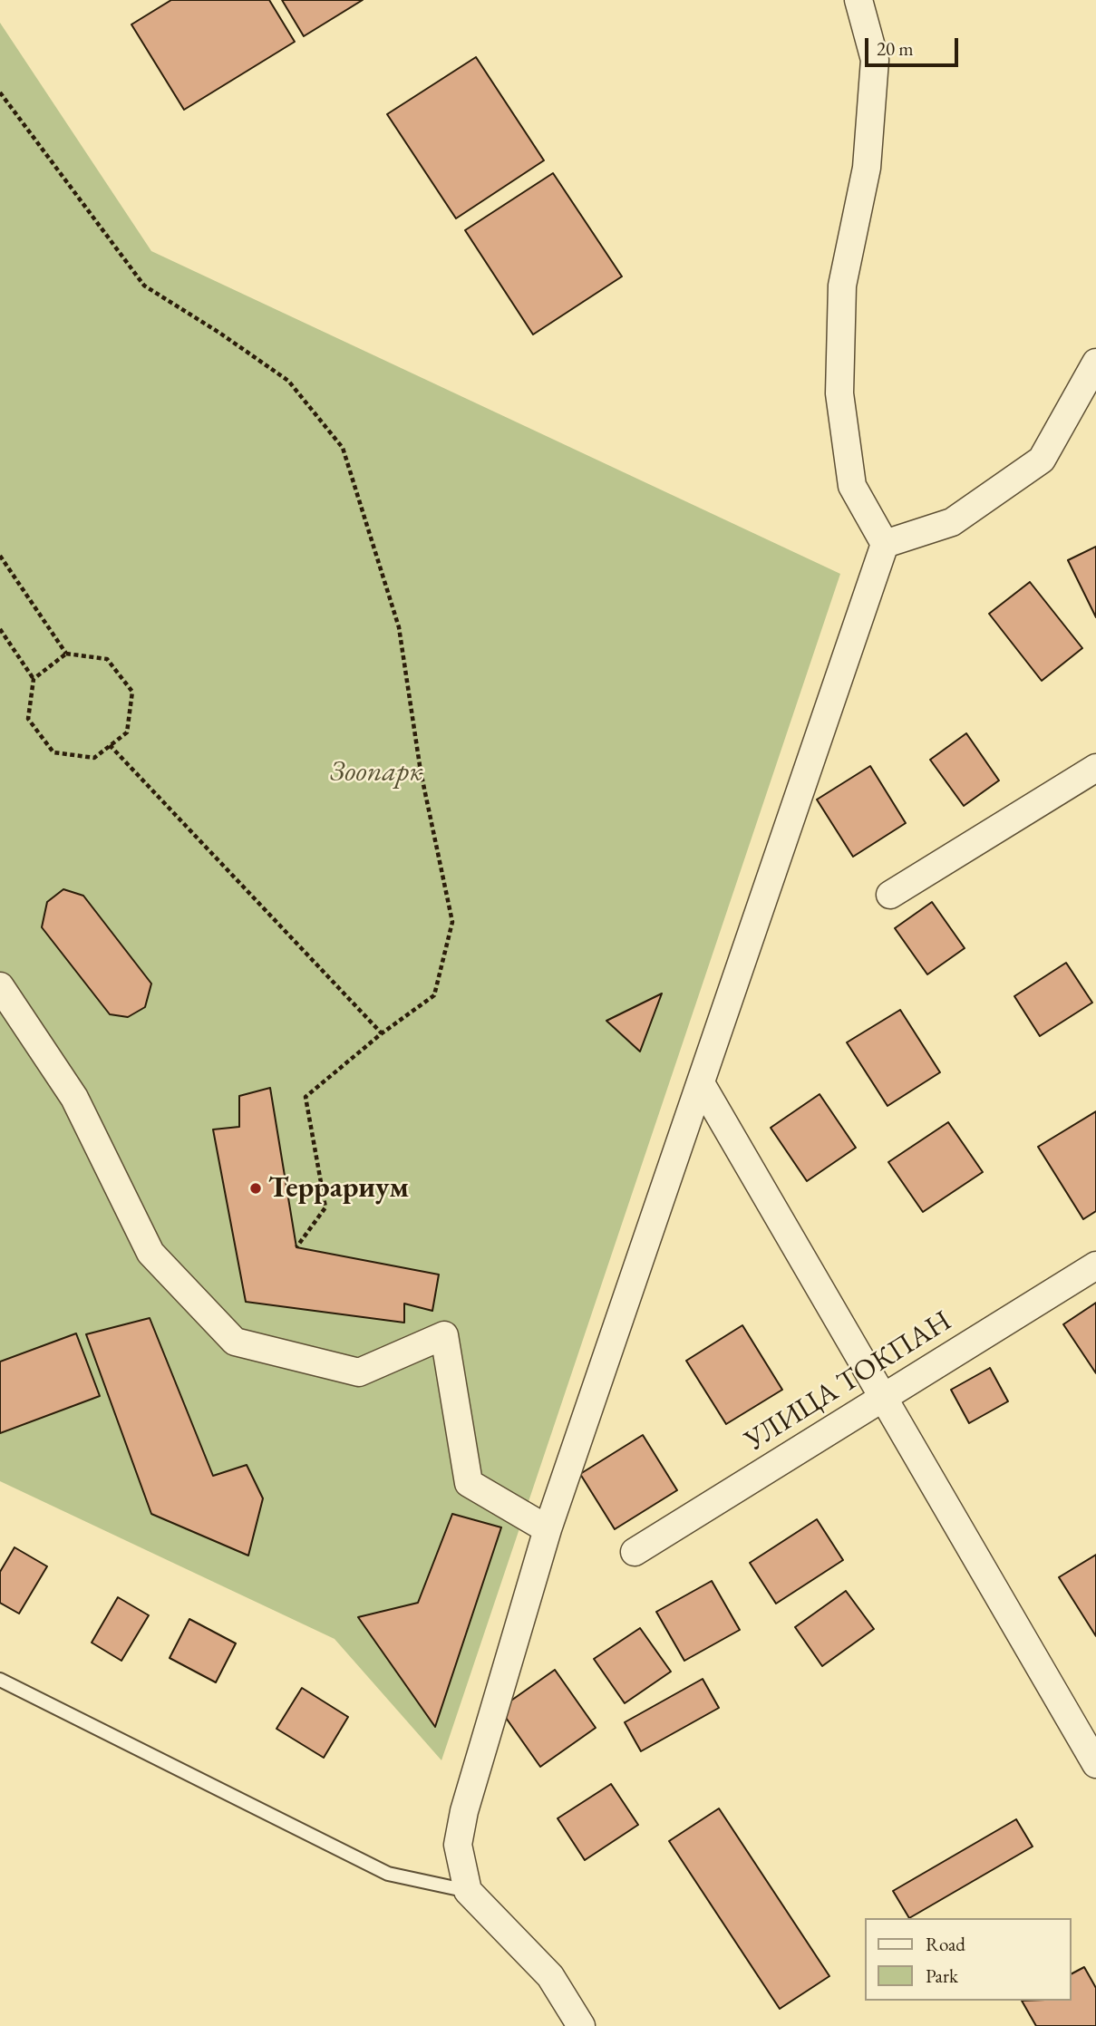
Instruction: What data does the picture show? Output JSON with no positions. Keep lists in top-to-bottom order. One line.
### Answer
{"streets":{"street":["УЛИЦА ТОКПАН"]},"parks":["Зоопарк"],"places":["Террариум"],"legend":["Road","Park"],"scale_bar":"20 m"}
